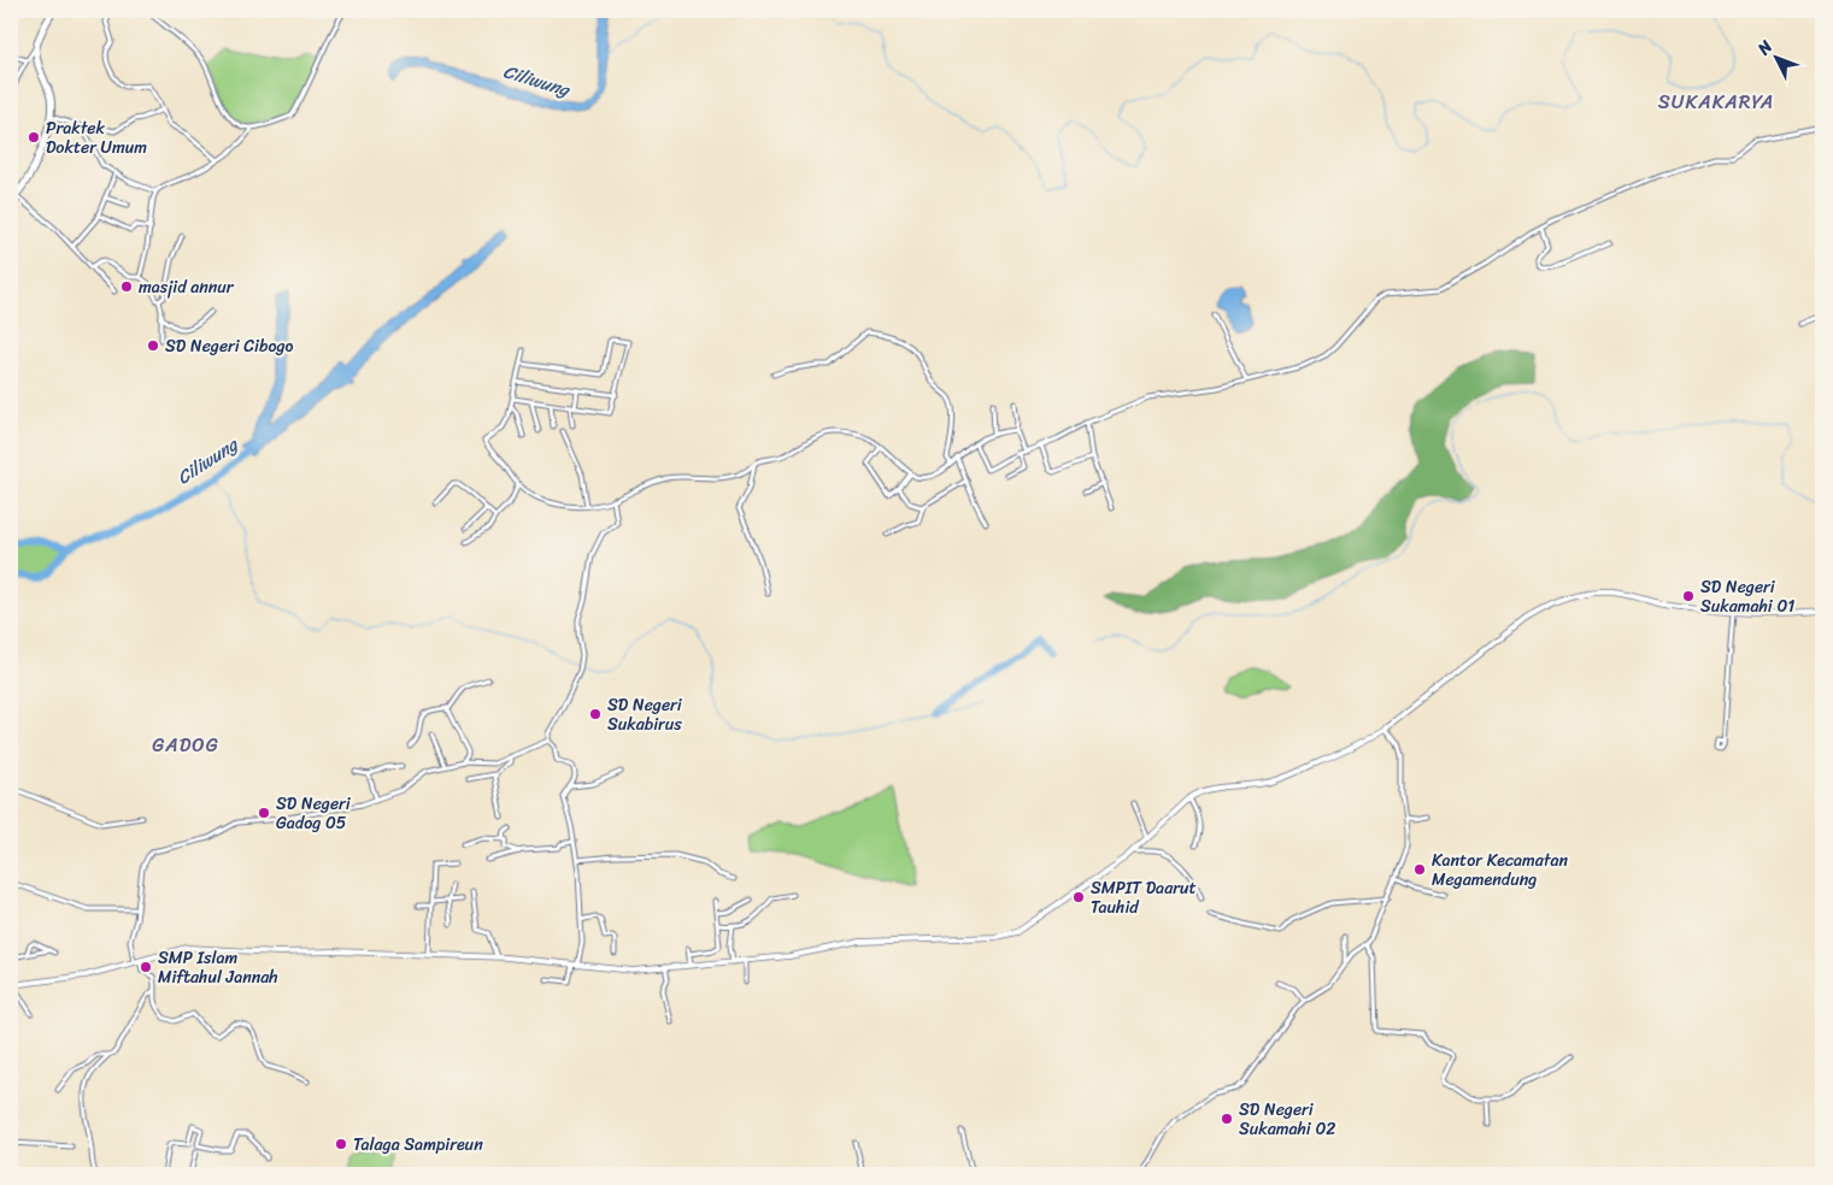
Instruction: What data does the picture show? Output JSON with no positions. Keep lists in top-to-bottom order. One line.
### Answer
{"districts":["SUKAKARYA","GADOG"],"water":["Ciliwung"],"places":["Praktek Dokter Umum","masjid annur","SD Negeri Cibogo","SD Negeri Sukamahi 01","SD Negeri Sukabirus","SD Negeri Gadog 05","Kantor Kecamatan Megamendung","SMPIT Daarut Tauhid","SMP Islam Miftahul Jannah","SD Negeri Sukamahi 02","Talaga Sampireun"],"north":"top left"}
